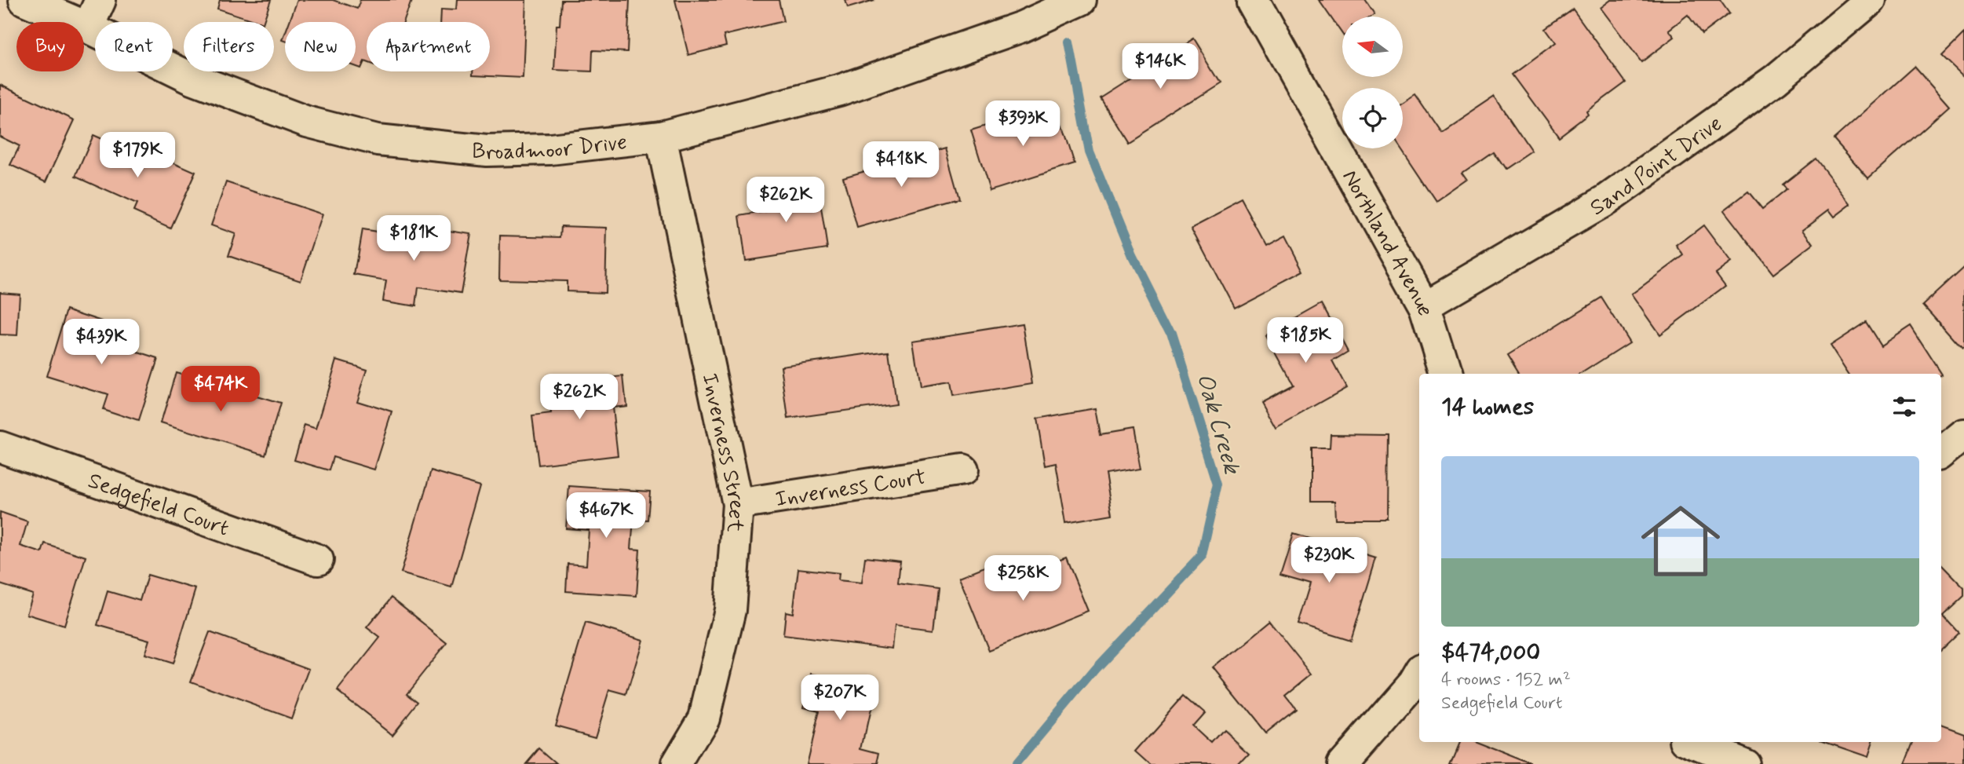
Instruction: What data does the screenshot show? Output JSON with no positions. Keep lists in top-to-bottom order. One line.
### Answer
{"streets":{"street":["Broadmoor Drive","Sand Point Drive","Northland Avenue","Inverness Street","Inverness Court","Sedgefield Court"]},"crossings":[["Broadmoor Drive","Inverness Street"],["Sand Point Drive","Northland Avenue"],["Inverness Street","Inverness Court"]],"water":["Oak Creek"],"north":"left","page":{"chip":["Buy","Rent","Filters","New","Apartment"],"price":["$146K","$393K","$179K","$418K","$262K","$181K","$185K","$439K","$474K","$262K","$467K","$230K","$258K","$207K"],"heading":"14 homes","list":[{"name":"$474,000","note":"4 rooms · 152 m² · Sedgefield Court"}]}}
